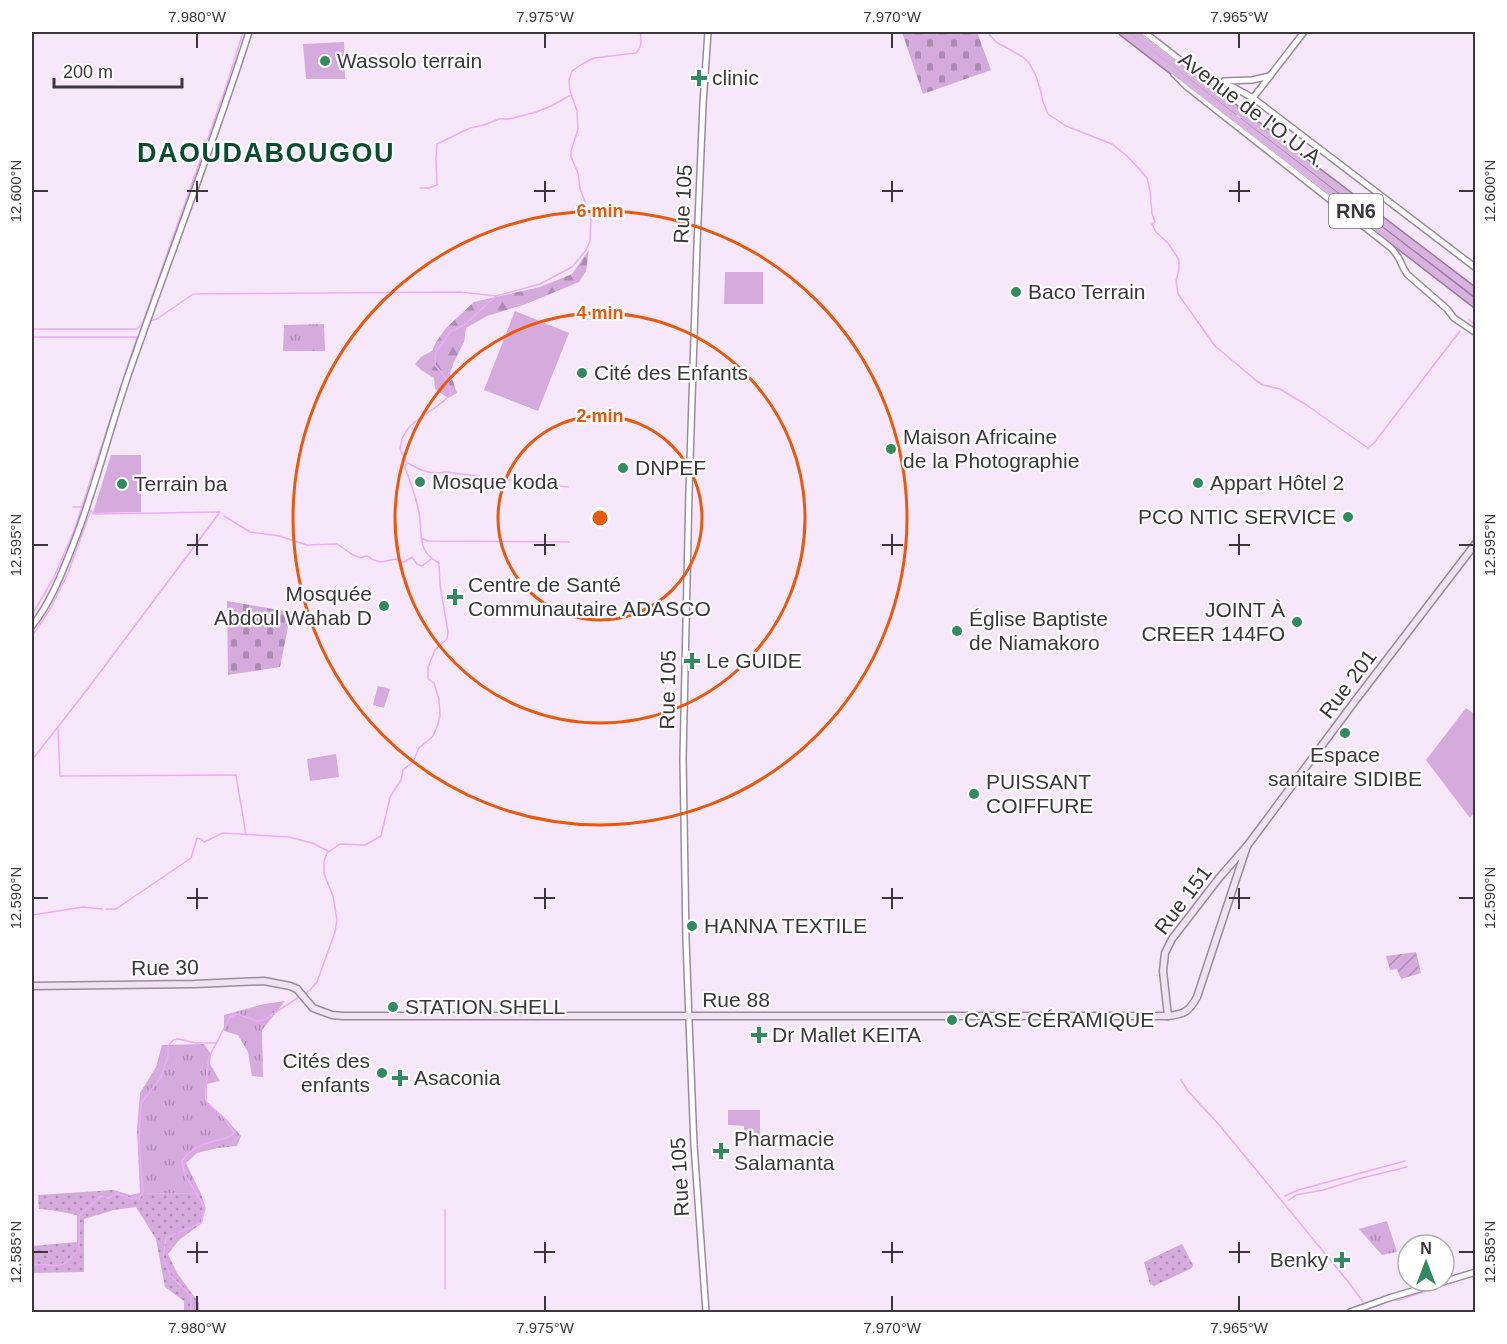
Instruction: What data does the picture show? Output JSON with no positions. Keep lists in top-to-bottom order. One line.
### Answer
{"streets":{"highway":["Avenue de l'O.U.A.","RN6"],"main road":["Rue 201","Rue 151","Rue 30","Rue 88"],"street":["Rue 105"]},"crossings":[["Rue 105","Rue 88"],["Rue 201","Rue 151"],["Rue 151","Rue 88"],["Rue 30","Rue 88"]],"districts":["DAOUDABOUGOU"],"places":{"other":["Wassolo terrain","Baco Terrain","Cité des Enfants","Maison Africaine de la Photographie","DNPEF","Mosque koda","Appart Hôtel 2","Terrain ba","PCO NTIC SERVICE","Mosquée Abdoul Wahab D","JOINT À CREER 144FO","Église Baptiste de Niamakoro","Espace sanitaire SIDIBE","PUISSANT COIFFURE","HANNA TEXTILE","STATION SHELL","CASE CÉRAMIQUE","Cités des enfants"],"health":["clinic","Centre de Santé Communautaire ADASCO","Le GUIDE","Dr Mallet KEITA","Asaconia","Pharmacie Salamanta","Benky"]},"scale_bar":"200 m","north":"top","coordinates":["7.980°W","7.975°W","7.970°W","7.965°W","12.600°N","12.595°N","12.590°N","12.585°N"],"rings":["6 min","4 min","2 min"]}
